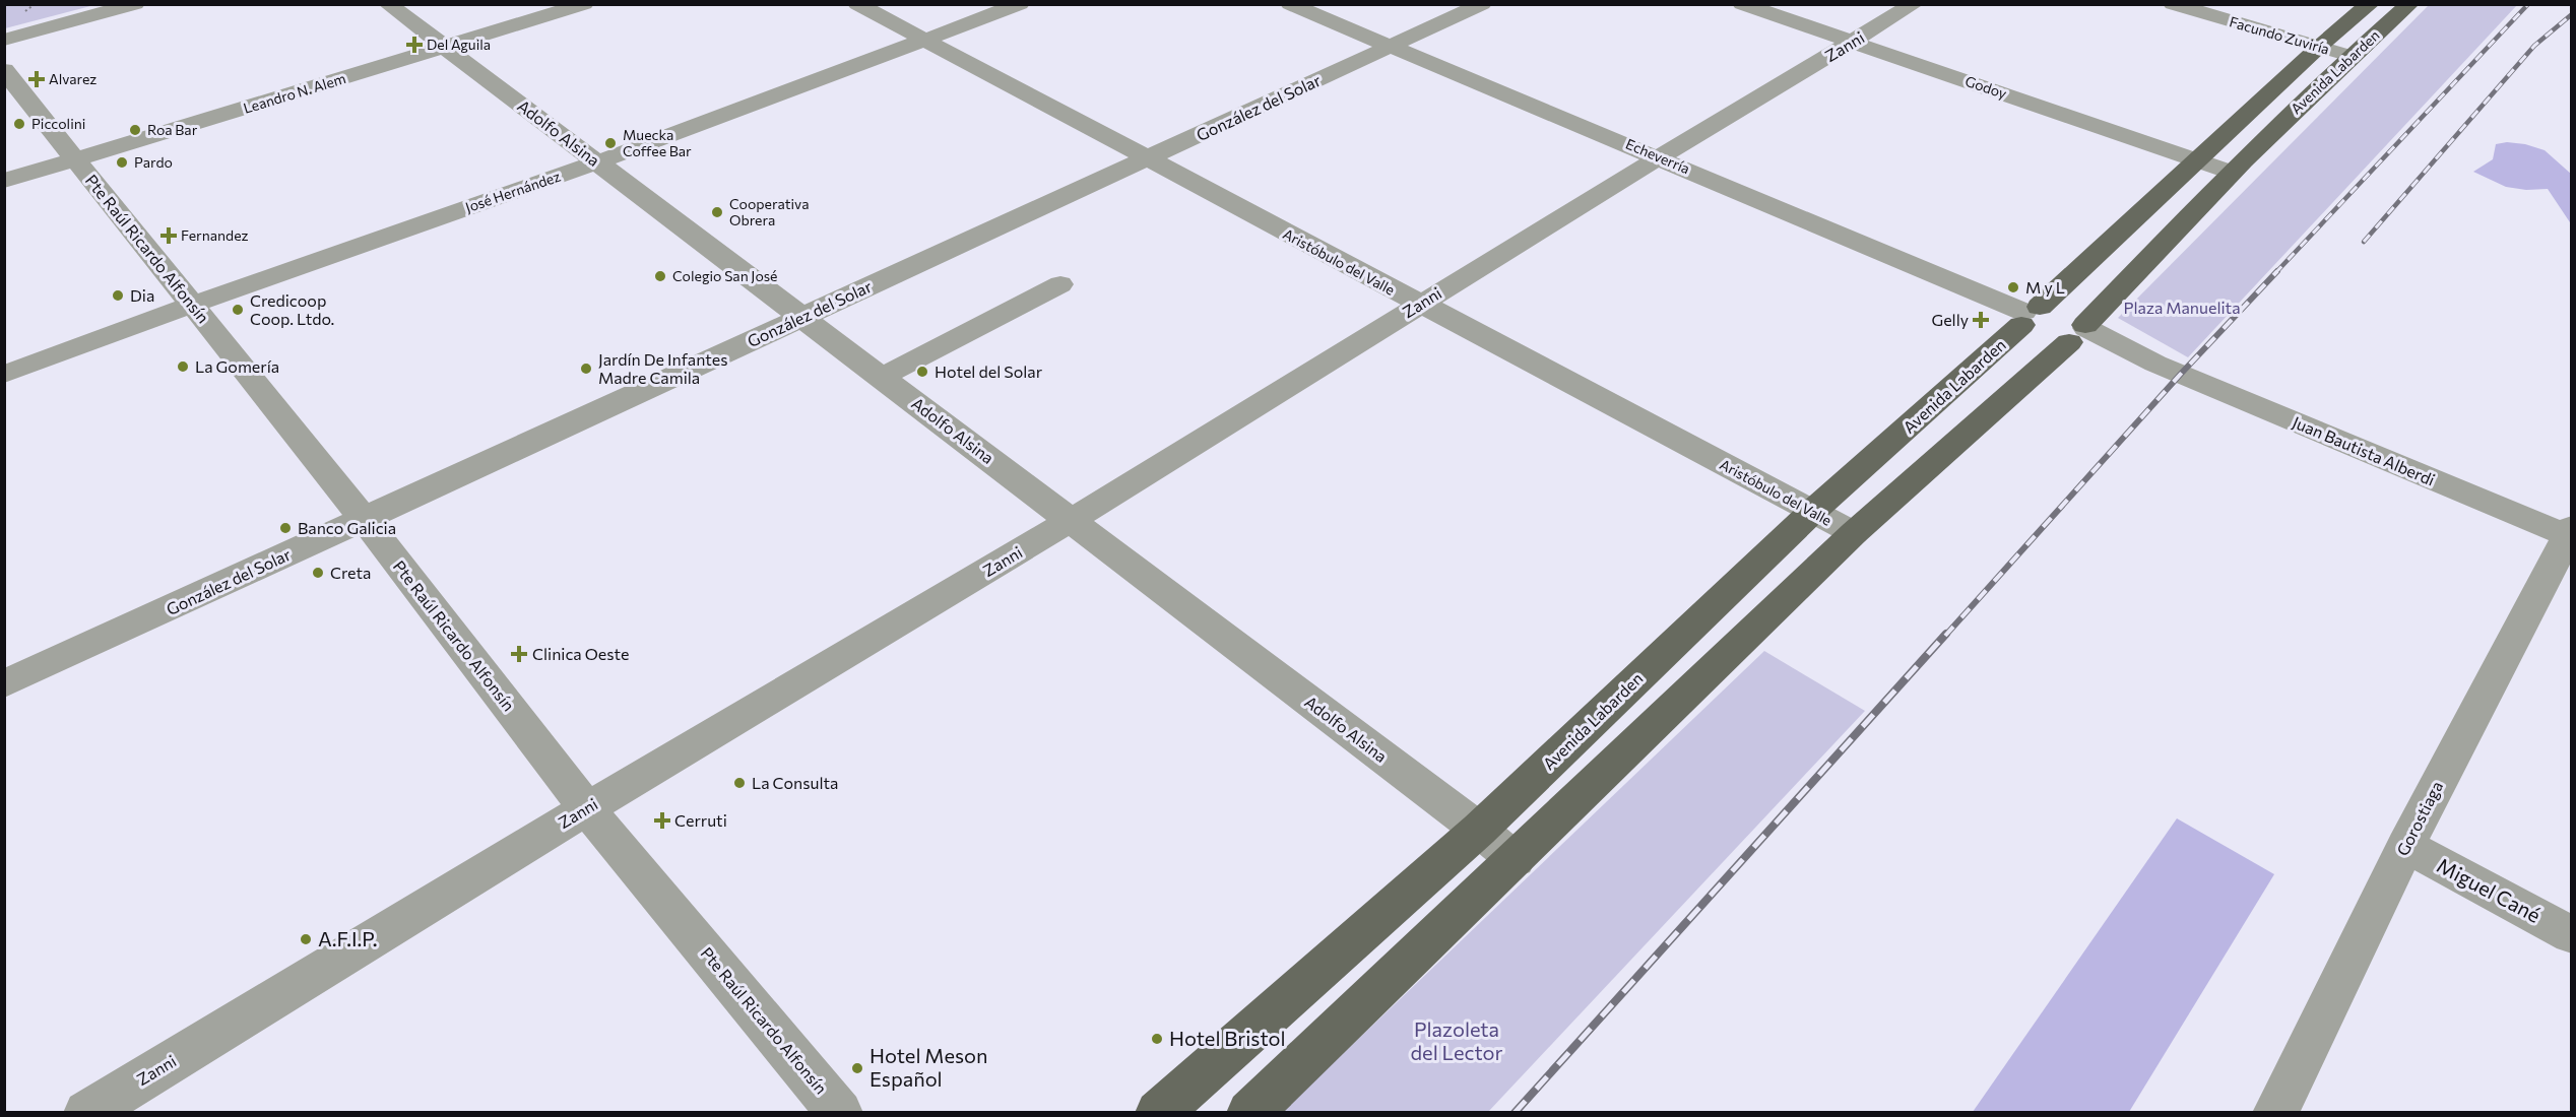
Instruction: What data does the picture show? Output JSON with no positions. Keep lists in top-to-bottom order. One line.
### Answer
{"streets":{"main road":["Avenida Labarden"],"street":["Facundo Zuviría","Zanni","Godoy","Leandro N. Alem","González del Solar","Adolfo Alsina","Echeverría","José Hernández","Pte Raúl Ricardo Alfonsín","Aristóbulo del Valle","Juan Bautista Alberdi","Gorostiaga","Miguel Cané"]},"crossings":[["Facundo Zuviría","Avenida Labarden"],["Zanni","Godoy"],["Zanni","Adolfo Alsina"],["Zanni","Echeverría"],["Zanni","Pte Raúl Ricardo Alfonsín"],["Zanni","Aristóbulo del Valle"],["Avenida Labarden","Godoy"],["Avenida Labarden","Adolfo Alsina"],["Avenida Labarden","Echeverría"],["Avenida Labarden","Aristóbulo del Valle"],["Avenida Labarden","Juan Bautista Alberdi"],["Leandro N. Alem","Adolfo Alsina"],["Leandro N. Alem","Pte Raúl Ricardo Alfonsín"],["González del Solar","Adolfo Alsina"],["González del Solar","Echeverría"],["González del Solar","Pte Raúl Ricardo Alfonsín"],["González del Solar","Aristóbulo del Valle"],["Adolfo Alsina","José Hernández"],["José Hernández","Pte Raúl Ricardo Alfonsín"],["José Hernández","Aristóbulo del Valle"],["Juan Bautista Alberdi","Gorostiaga"],["Gorostiaga","Miguel Cané"]],"parks":["Plaza Manuelita","Plazoleta del Lector"],"places":{"health":["Del Aguila","Alvarez","Fernandez","Gelly","Clinica Oeste","Cerruti"],"other":["Piccolini","Roa Bar","Muecka Coffee Bar","Pardo","Cooperativa Obrera","Colegio San José","M y L","Dia","Credicoop Coop. Ltdo.","La Gomería","Jardín De Infantes Madre Camila","Hotel del Solar","Banco Galicia","Creta","La Consulta","A.F.I.P.","Hotel Bristol","Hotel Meson Español"]}}
